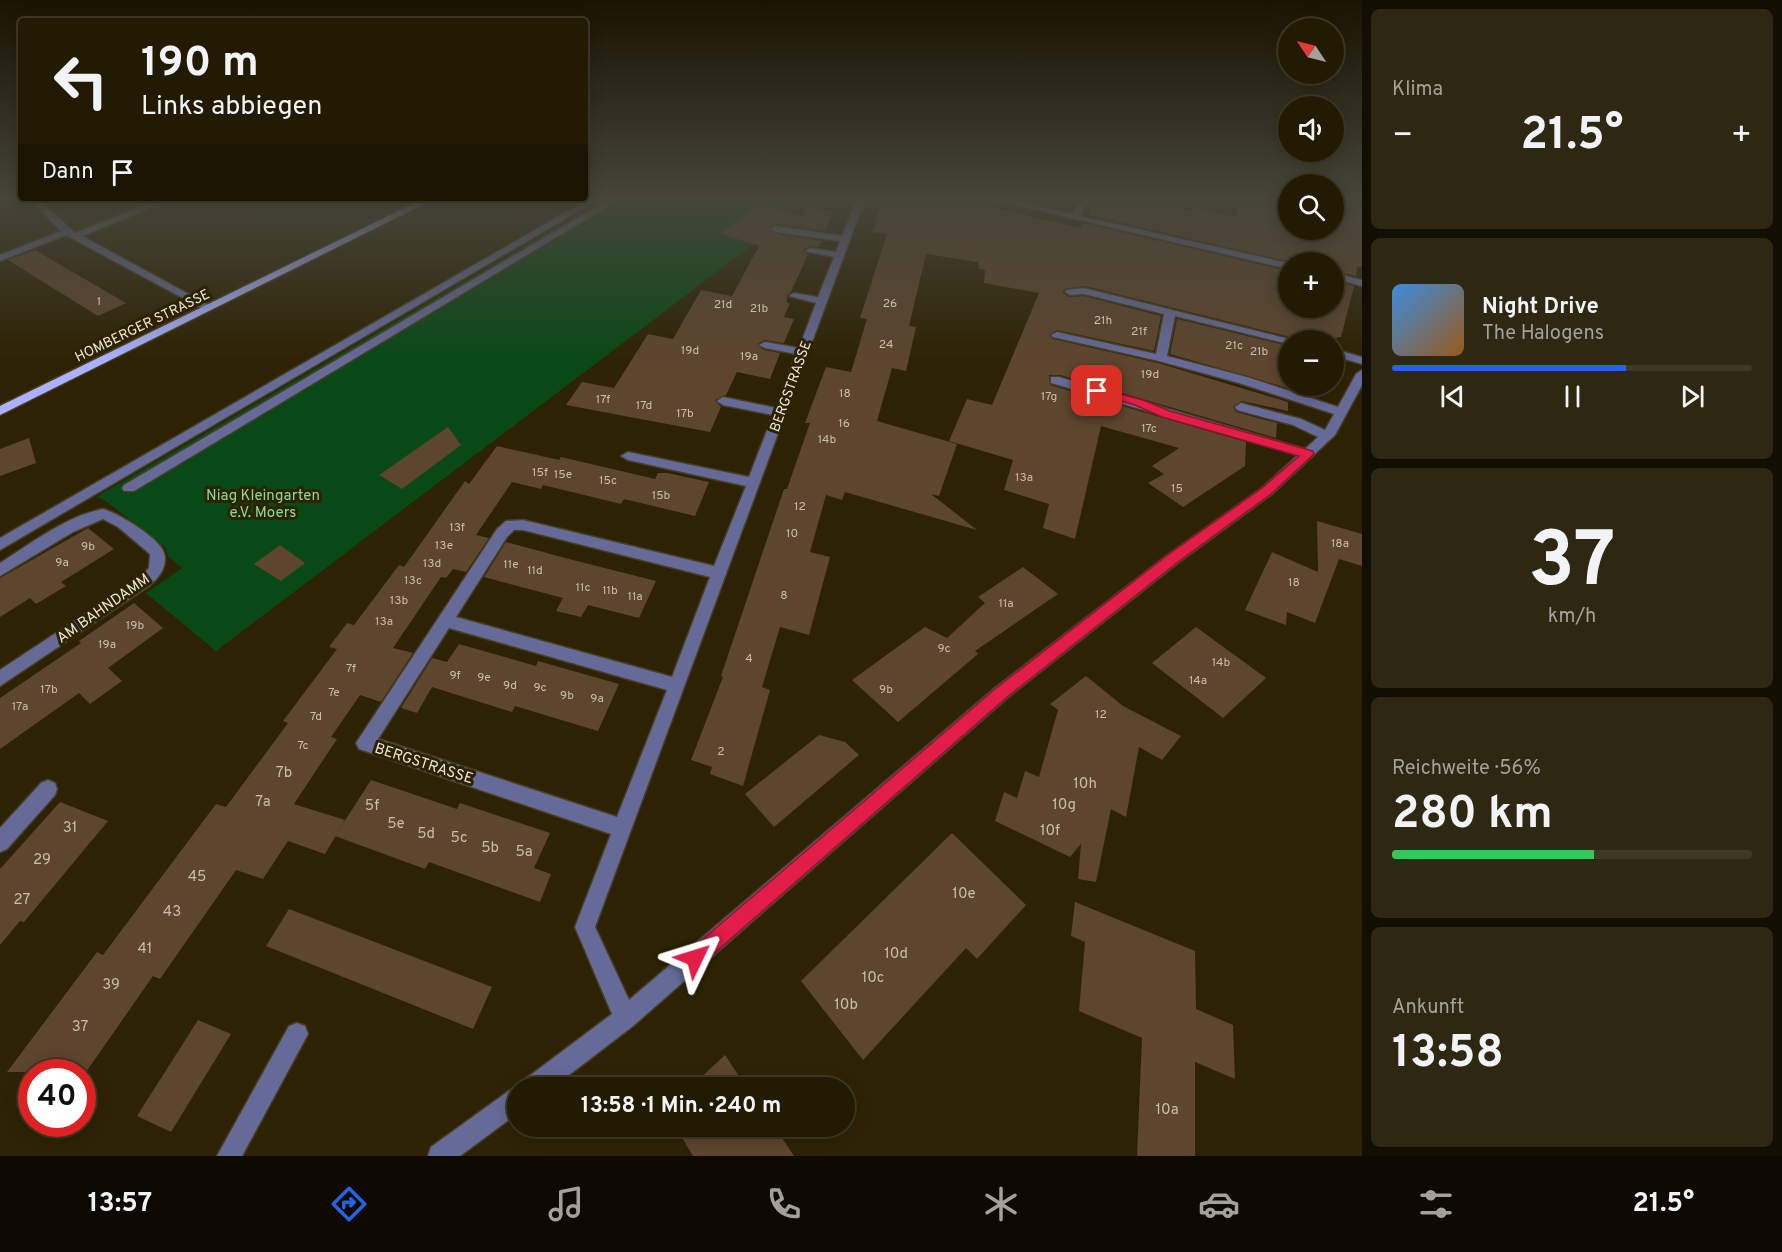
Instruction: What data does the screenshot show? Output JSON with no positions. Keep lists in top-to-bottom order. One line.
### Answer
{"streets":{"main road":["HOMBERGER STRASSE"],"street":["BERGSTRASSE","AM BAHNDAMM"]},"parks":["Niag Kleingarten e.V. Moers"],"house_numbers":["1","26","21d","21b","21h","21f","24","21c","19d","21b","19a","19d","18","17g","17f","17d","17b","16","17c","14b","15f","15e","13a","15c","15","15b","12","13f","10","18a","13e","9b","9a","13d","11e","11d","13c","18","11c","11b","8","11a","13b","11a","13a","19b","19a","9c","4","14b","7f","9f","9e","14a","9d","9c","17b","9b","7e","9b","9a","17a","12","7d","7c","2","7b","10h","7a","10g","5f","5e","31","10f","5d","5c","5b","5a","29","45","10e","27","43","41","10d","10c","39","10b","37","10a"],"north":"top left","page":{"tile":["Klima",["37","km/h"],["Reichweite · 56%","280 km"],["Ankunft","13:58"]],"map_buttons":["+","−"],"turn":["190 m","Links abbiegen"],"heat":["−","21.5°","+"],"then":"Dann","song":["Night Drive","The Halogens"],"limit":"40","trip":"13:58 · 1 Min. · 240 m","tabs":["13:57","21.5°"]}}
